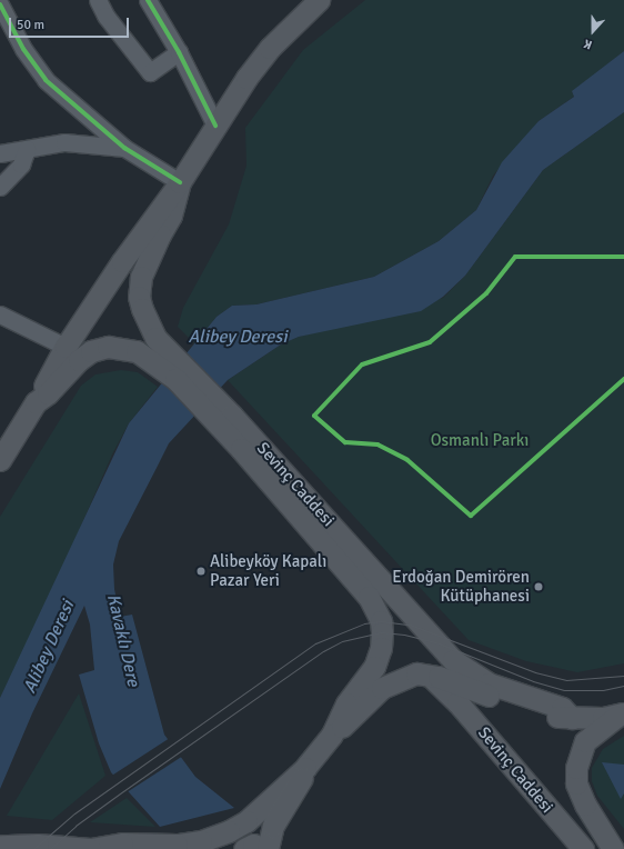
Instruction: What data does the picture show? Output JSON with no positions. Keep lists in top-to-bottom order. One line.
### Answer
{"streets":{"main road":["Sevinç Caddesi"]},"water":["Alibey Deresi","Kavaklı Dere"],"parks":["Osmanlı Parkı"],"places":["Alibeyköy Kapalı Pazar Yeri","Erdoğan Demirören Kütüphanesi"],"scale_bar":"50 m","north":"bottom"}
